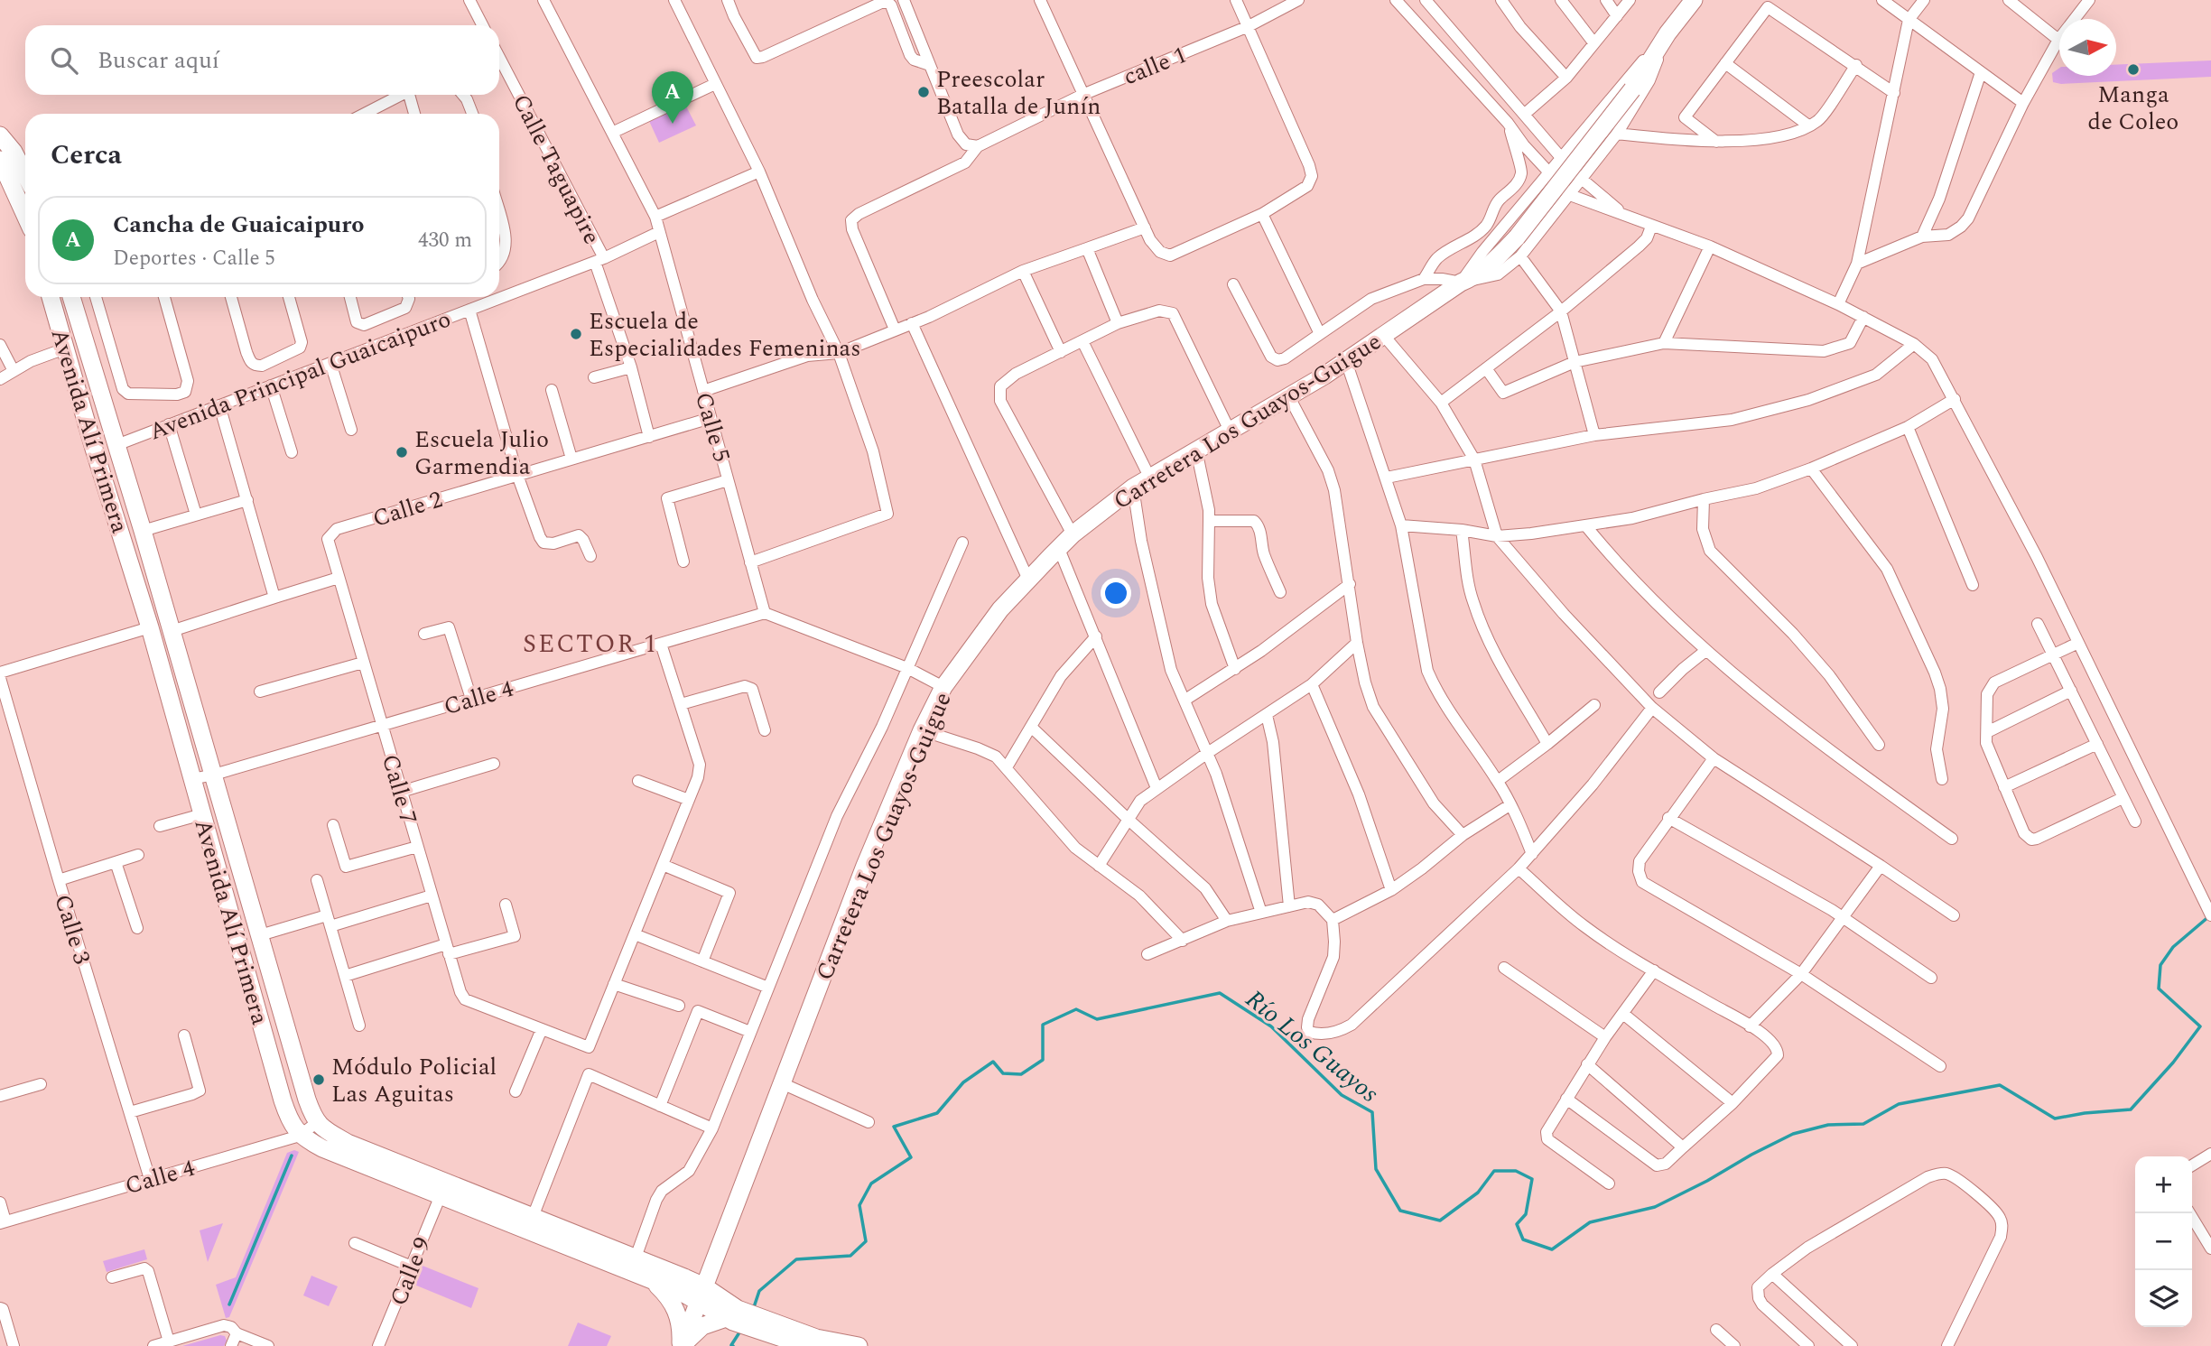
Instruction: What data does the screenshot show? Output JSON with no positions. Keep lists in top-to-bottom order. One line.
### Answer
{"streets":{"main road":["Carretera Los Guayos-Guigue","Avenida Alí Primera"],"street":["calle 1","Calle Taguapire","Avenida Principal Guaicaipuro","Calle 5","Calle 2","Calle 4","Calle 7","Calle 3","Calle 9"]},"crossings":[["Calle Taguapire","Avenida Principal Guaicaipuro"],["Calle Taguapire","Calle 2"],["Avenida Principal Guaicaipuro","Calle 5"],["Avenida Principal Guaicaipuro","Avenida Alí Primera"],["Calle 5","Calle 2"],["Calle 5","Calle 4"],["Avenida Alí Primera","Calle 4"],["Calle 2","Calle 7"],["Calle 4","Calle 7"],["Calle 4","Calle 3"]],"districts":["SECTOR 1"],"water":["Río Los Guayos"],"places":["Manga de Coleo","Preescolar Batalla de Junín","Escuela de Especialidades Femeninas","Escuela Julio Garmendia","Módulo Policial Las Aguitas"],"north":"right","page":{"search":"Buscar aquí","pins":"A","heading":"Cerca","list":[{"mark":"A","name":"Cancha de Guaicaipuro","note":"Deportes · Calle 5","value":"430 m"}],"map_buttons":["+","−"]}}
